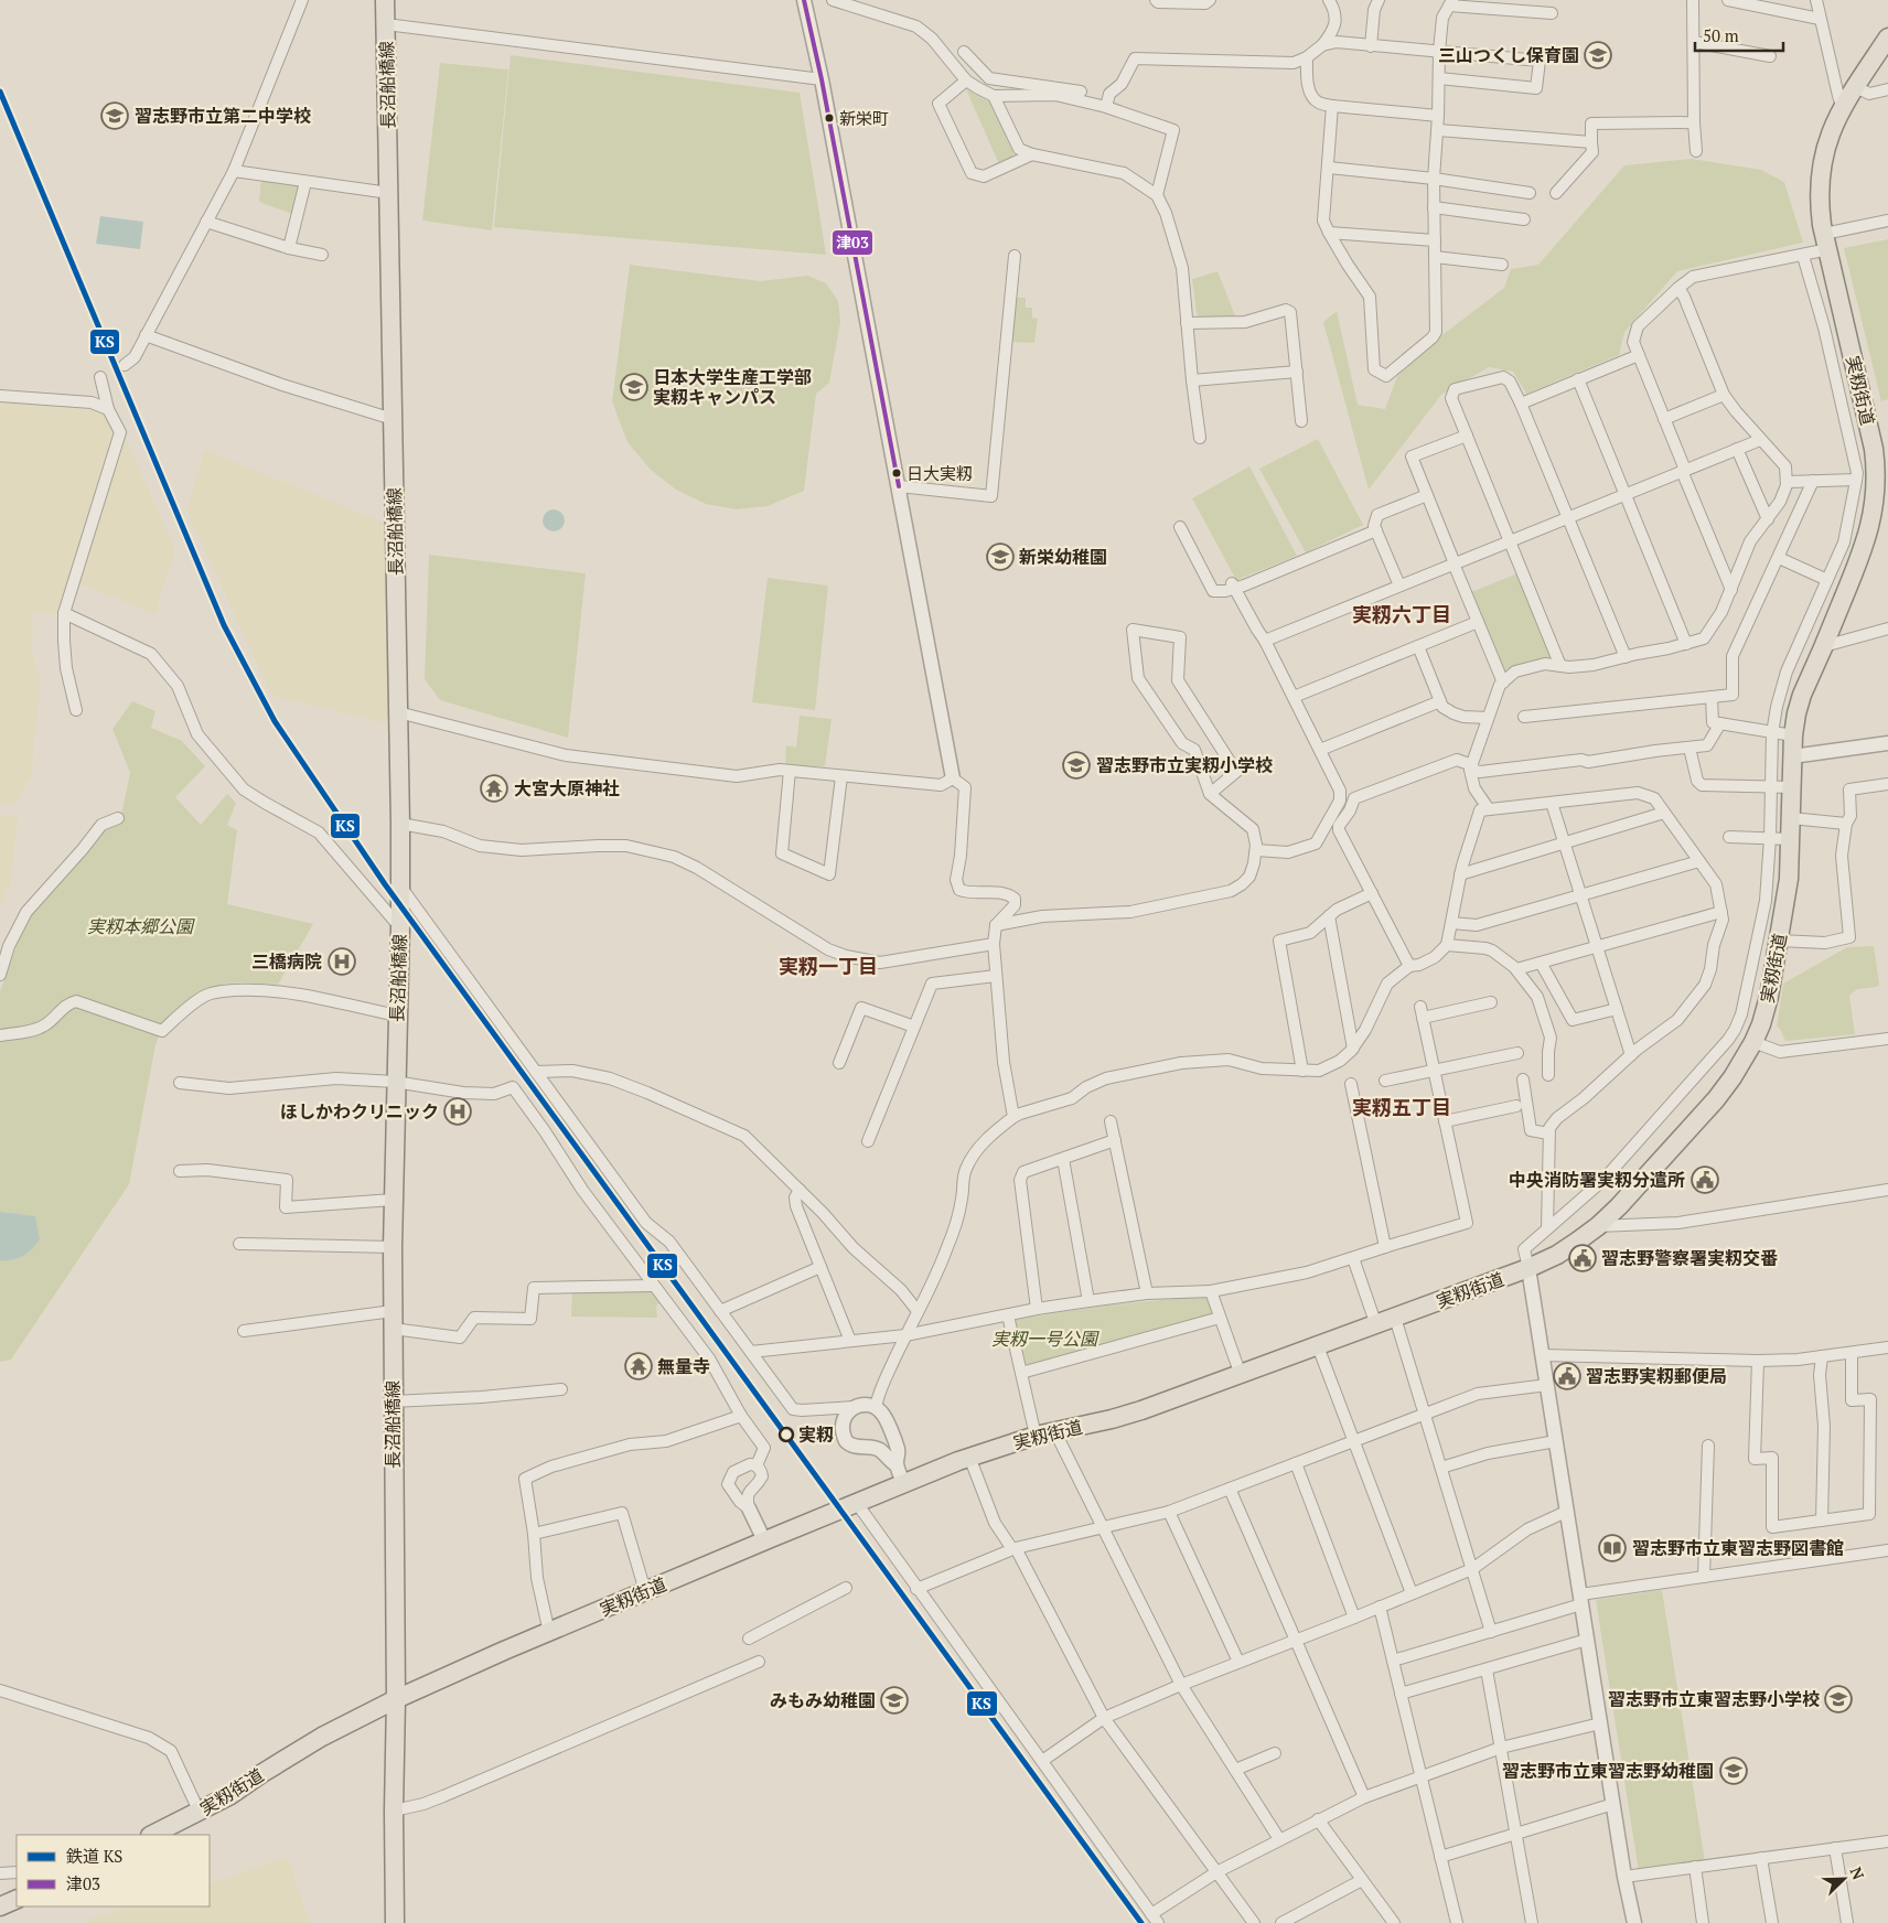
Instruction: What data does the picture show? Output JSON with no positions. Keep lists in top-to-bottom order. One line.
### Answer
{"streets":{"main road":["長沼船橋線","実籾街道"]},"crossings":[["長沼船橋線","実籾街道"]],"districts":["実籾六丁目","実籾一丁目","実籾五丁目"],"parks":["実籾本郷公園","実籾一号公園"],"places":{"school or university":["三山つくし保育園","習志野市立第二中学校","日本大学生産工学部 実籾キャンパス","新栄幼稚園","習志野市立実籾小学校","習志野市立東習志野小学校","みもみ幼稚園","習志野市立東習志野幼稚園"],"other":["新栄町","日大実籾","実籾"],"temple":["大宮大原神社","無量寺"],"hospital":["三橋病院","ほしかわクリニック"],"public building":["中央消防署実籾分遣所","習志野警察署実籾交番","習志野実籾郵便局"],"library":["習志野市立東習志野図書館"]},"lines":["transit line 津03","rail line KS"],"legend":["鉄道 KS","津03"],"scale_bar":"50 m","north":"top right"}
